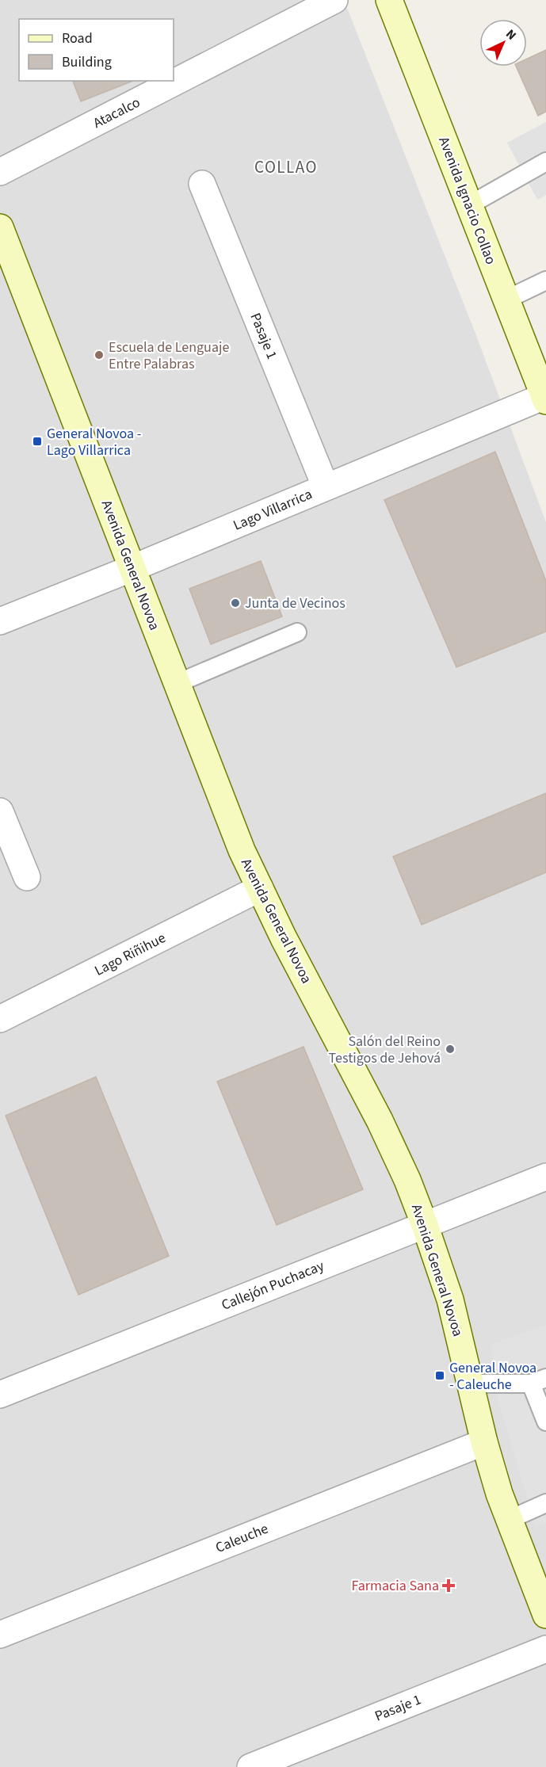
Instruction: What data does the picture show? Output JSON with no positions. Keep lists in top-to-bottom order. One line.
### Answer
{"streets":{"main road":["Avenida Ignacio Collao","Avenida General Novoa"],"street":["Atacalco","Pasaje 1","Lago Villarrica","Lago Riñihue","Callejón Puchacay","Caleuche"]},"crossings":[["Avenida Ignacio Collao","Lago Villarrica"],["Pasaje 1","Lago Villarrica"],["Lago Villarrica","Avenida General Novoa"],["Avenida General Novoa","Lago Riñihue"],["Avenida General Novoa","Callejón Puchacay"],["Avenida General Novoa","Caleuche"]],"districts":["COLLAO"],"places":{"other":["Escuela de Lenguaje Entre Palabras","Junta de Vecinos","Salón del Reino Testigos de Jehová"],"transit":["General Novoa - Lago Villarrica","General Novoa - Caleuche"],"health":["Farmacia Sana"]},"legend":["Road","Building"],"north":"top right"}
